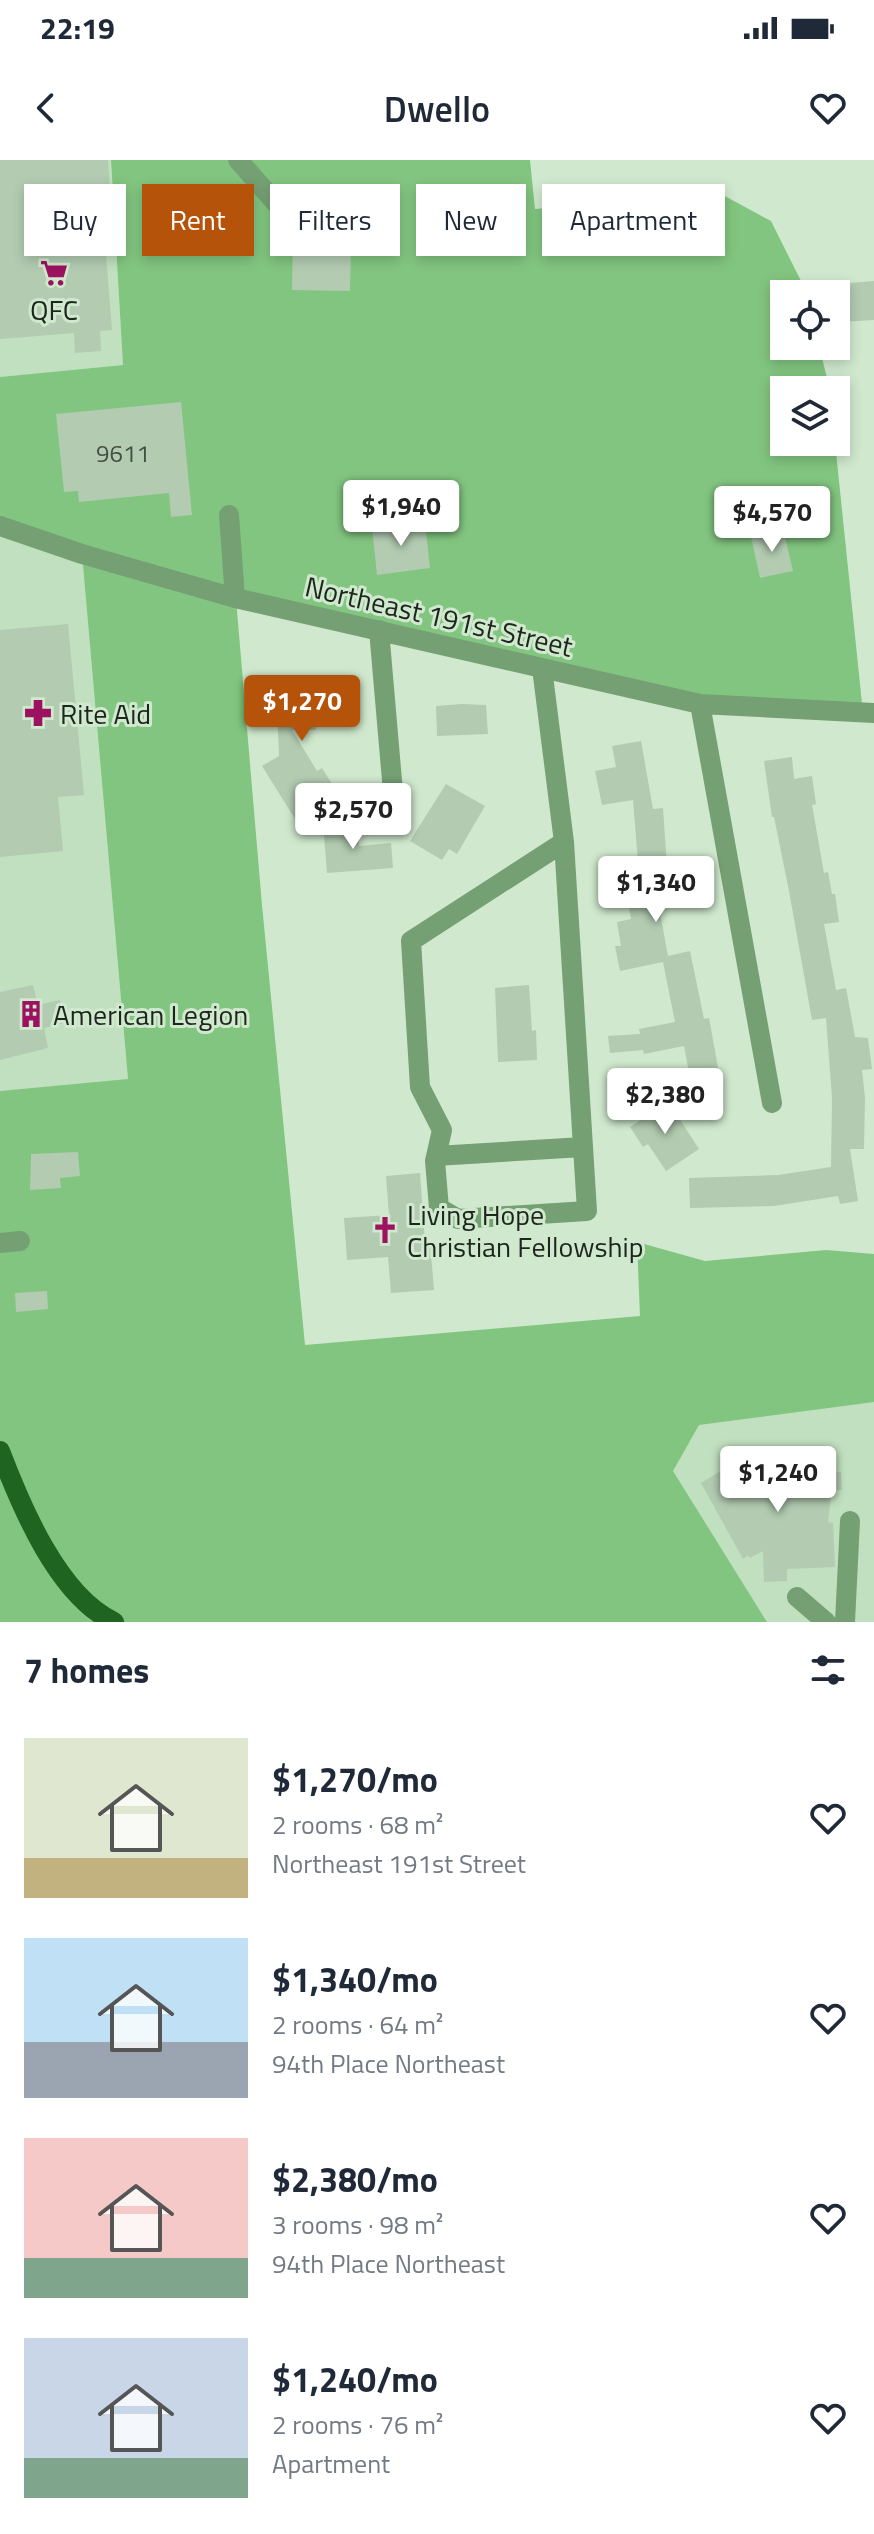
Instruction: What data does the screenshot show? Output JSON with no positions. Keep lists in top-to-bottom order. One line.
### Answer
{"streets":{"street":["Northeast 191st Street"]},"places":{"supermarket":["QFC"],"pharmacy":["Rite Aid"],"building":["American Legion"],"church":["Living Hope Christian Fellowship"]},"house_numbers":["9611"],"page":{"status":"22:19","header":"Dwello","chip":["Buy","Rent","Filters","New","Apartment"],"price":["$1,940","$4,570","$1,270","$2,570","$1,340","$2,380","$1,240"],"heading":"7 homes","list":[{"name":"$1,270/mo","note":"2 rooms · 68 m² · Northeast 191st Street"},{"name":"$1,340/mo","note":"2 rooms · 64 m² · 94th Place Northeast"},{"name":"$2,380/mo","note":"3 rooms · 98 m² · 94th Place Northeast"},{"name":"$1,240/mo","note":"2 rooms · 76 m² · Apartment"}]}}
